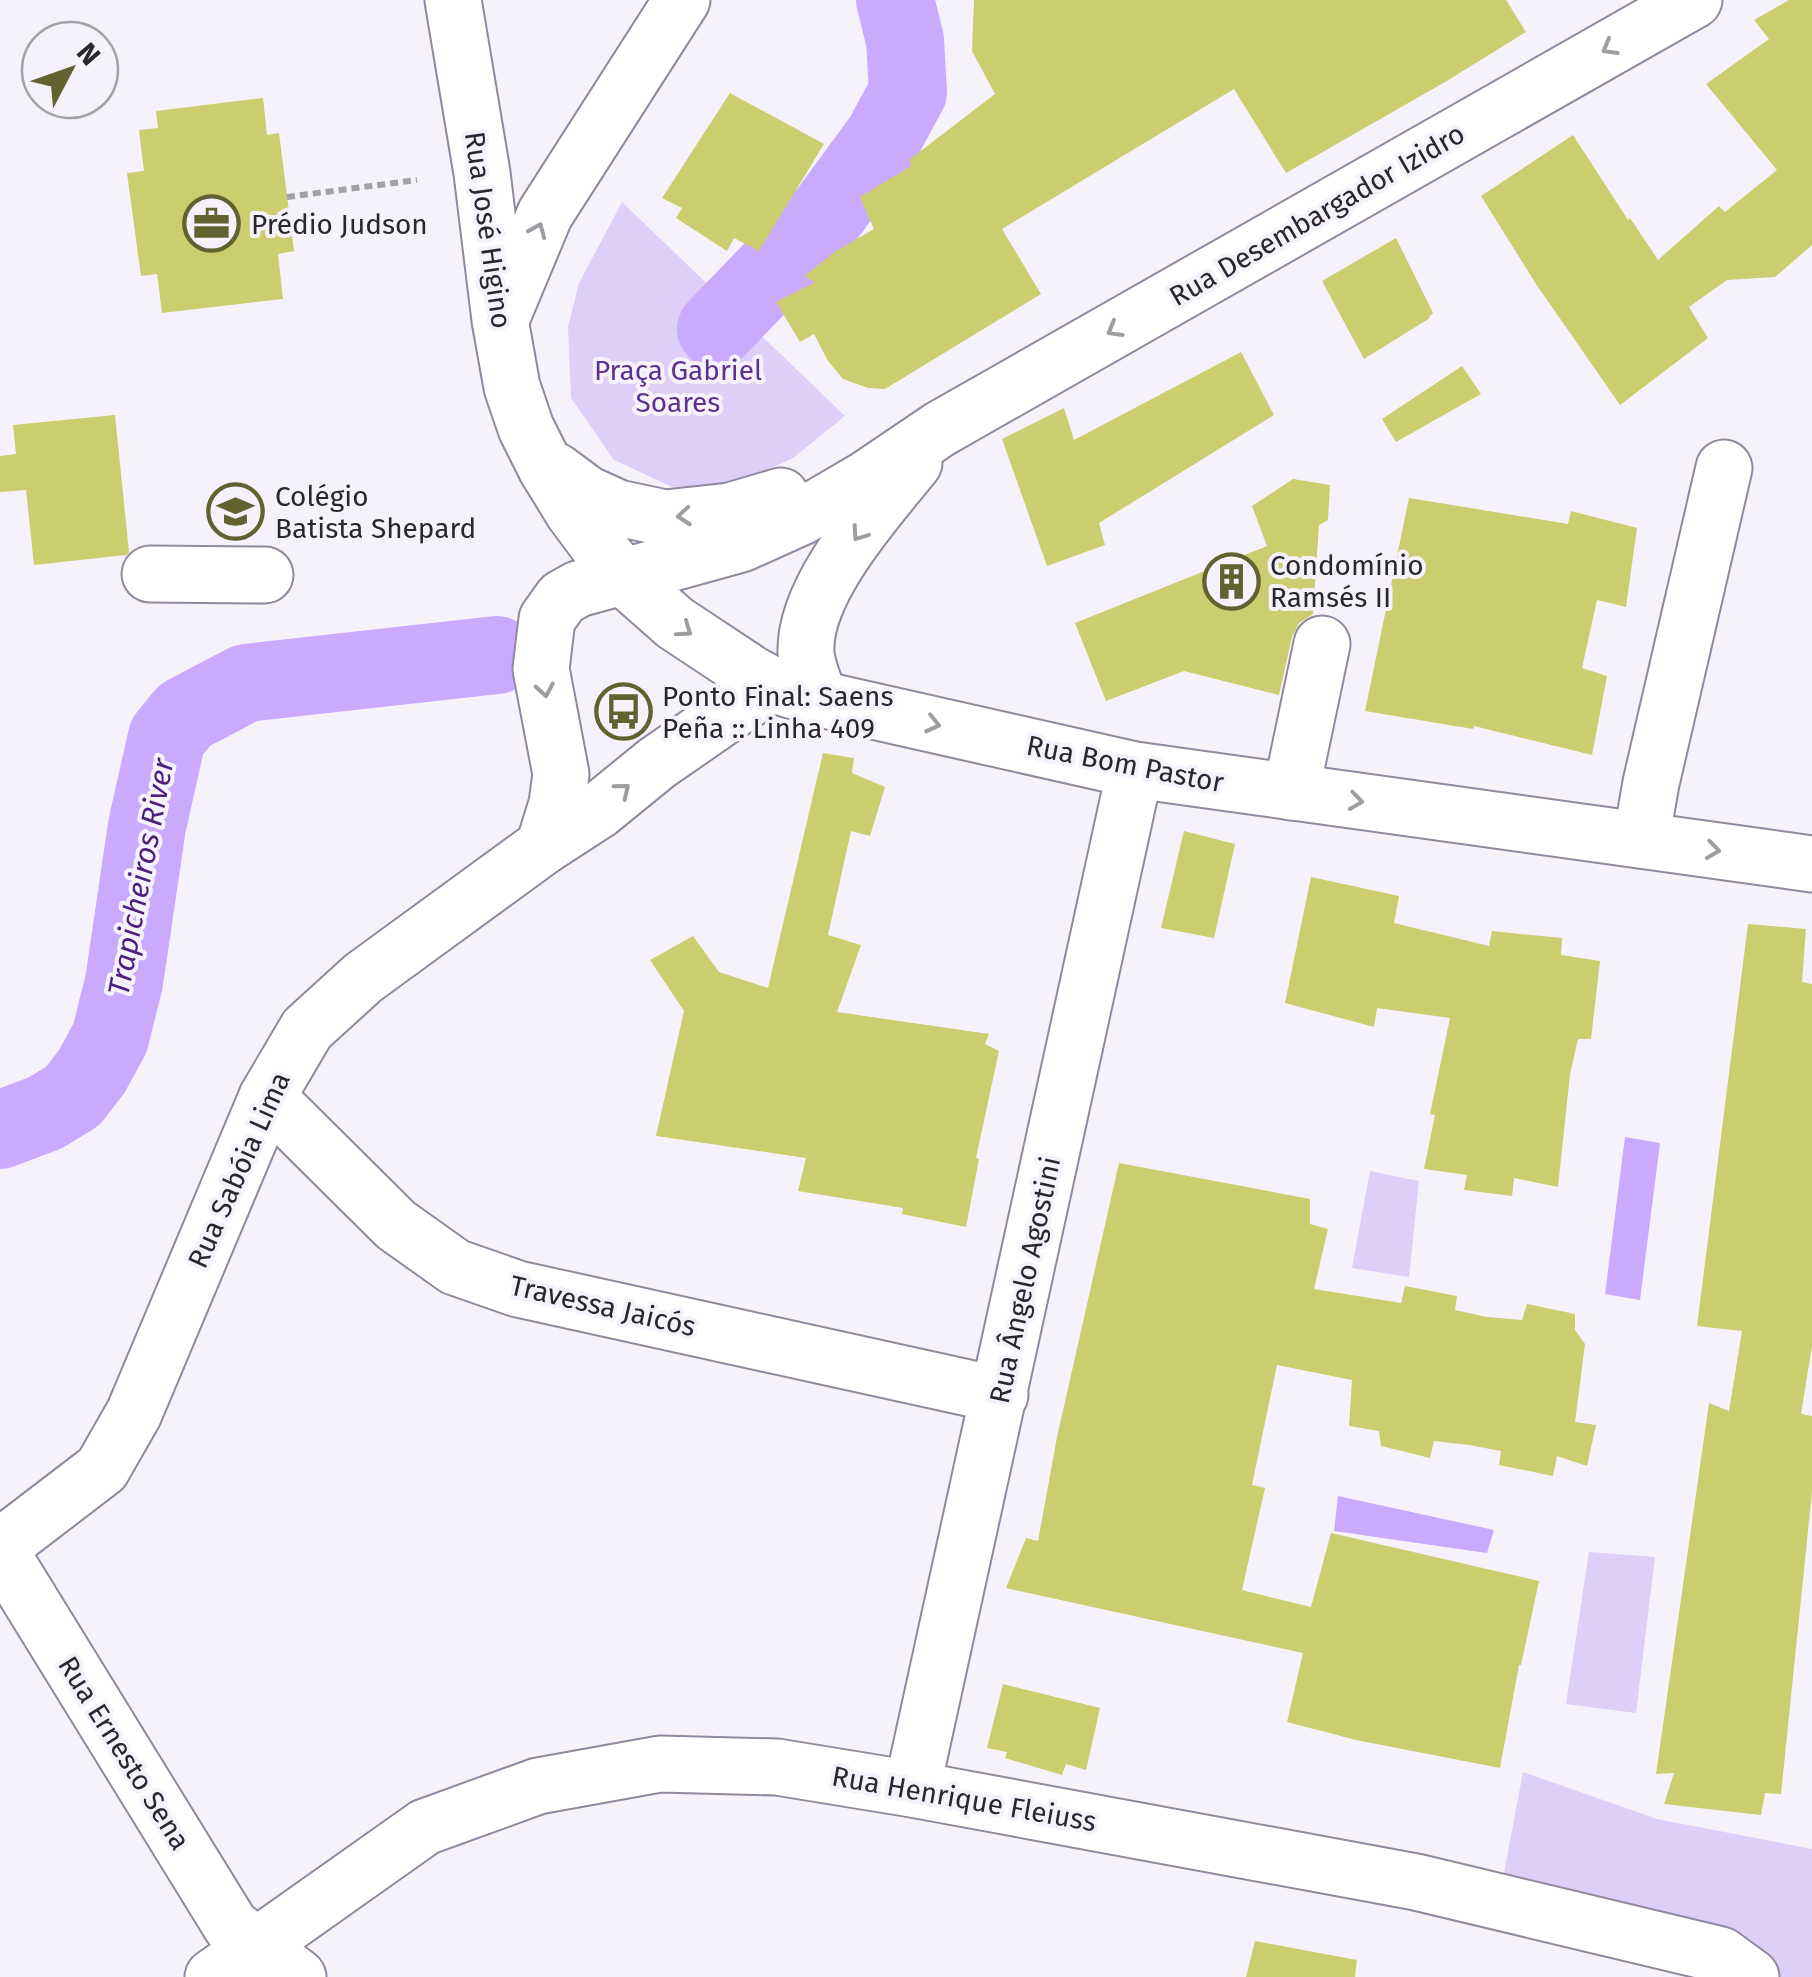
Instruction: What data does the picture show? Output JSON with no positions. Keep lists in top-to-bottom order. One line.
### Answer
{"streets":{"street":["Rua Desembargador Izidro","Rua José Higino","Rua Bom Pastor","Rua Sabóia Lima","Rua Ângelo Agostini","Travessa Jaicós","Rua Ernesto Sena","Rua Henrique Fleiuss"]},"crossings":[["Rua Desembargador Izidro","Rua José Higino"],["Rua Desembargador Izidro","Rua Bom Pastor"],["Rua José Higino","Rua Bom Pastor"],["Rua Bom Pastor","Rua Sabóia Lima"],["Rua Bom Pastor","Rua Ângelo Agostini"],["Rua Sabóia Lima","Travessa Jaicós"],["Rua Sabóia Lima","Rua Ernesto Sena"],["Rua Ângelo Agostini","Travessa Jaicós"],["Rua Ângelo Agostini","Rua Henrique Fleiuss"],["Rua Ernesto Sena","Rua Henrique Fleiuss"]],"one_way":["Rua Desembargador Izidro","Rua Bom Pastor"],"water":["Trapicheiros River"],"parks":["Praça Gabriel Soares"],"places":{"office":["Prédio Judson"],"school or university":["Colégio Batista Shepard"],"building":["Condomínio Ramsés II"],"bus stop":["Ponto Final: Saens Peña :: Linha 409"]},"north":"top right"}
